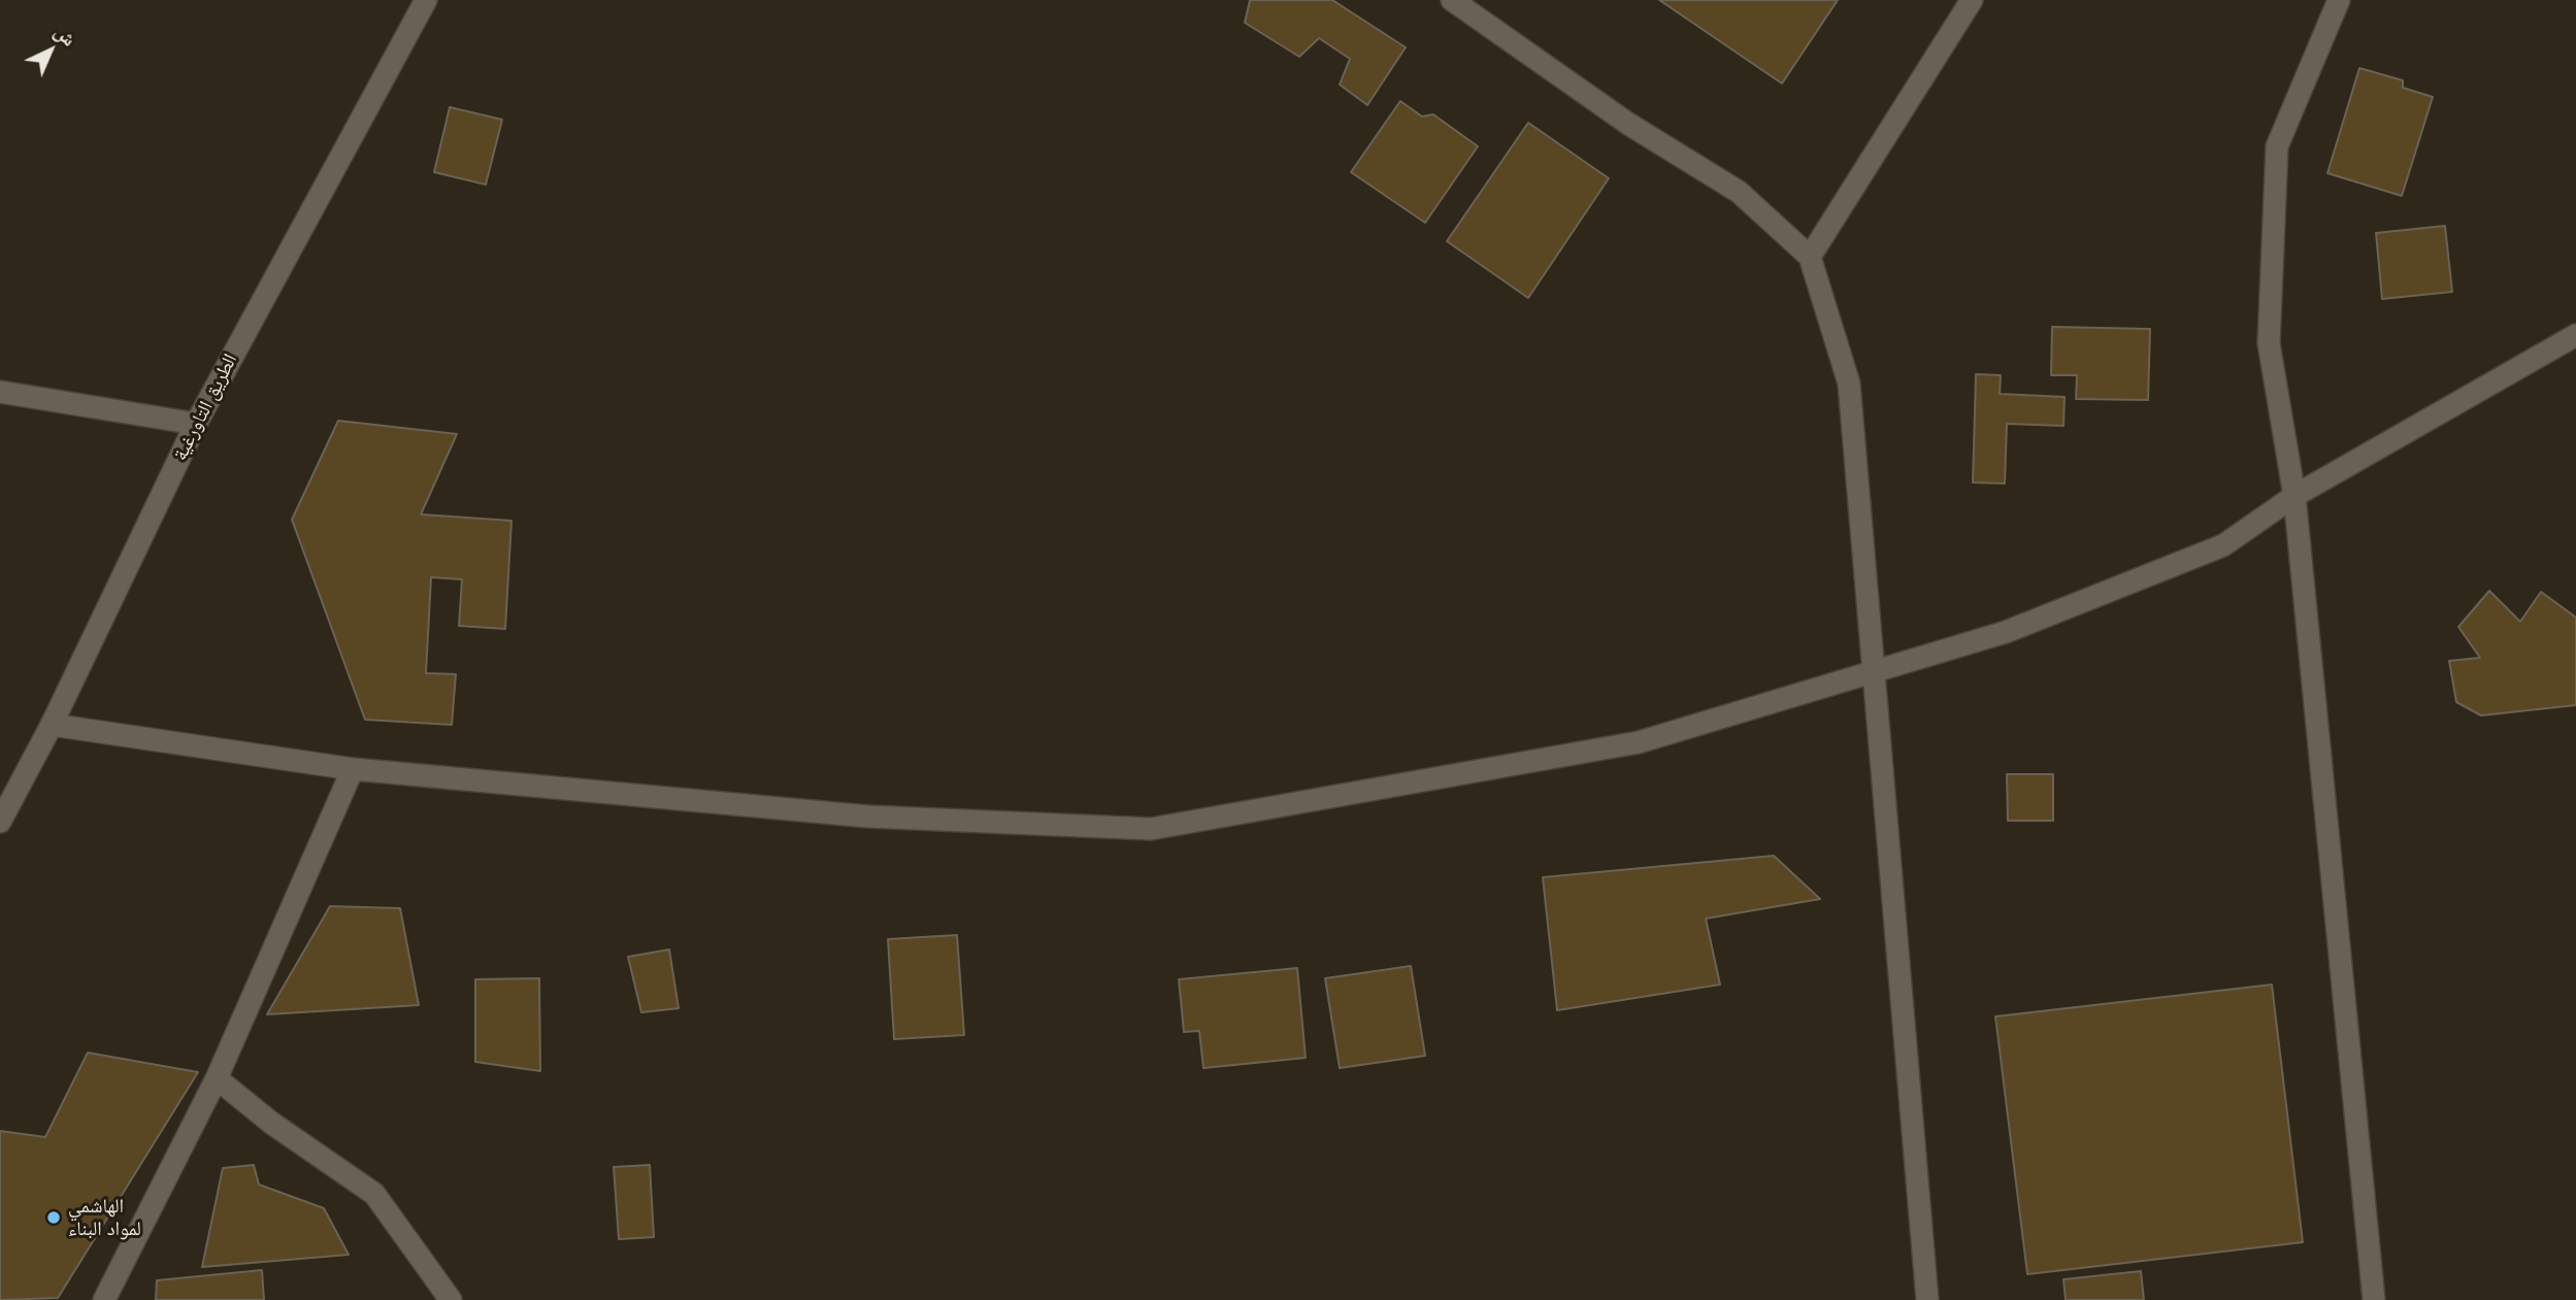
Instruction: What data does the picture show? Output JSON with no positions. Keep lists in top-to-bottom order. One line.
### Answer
{"streets":{"street":["الطريق التاورغية"]},"places":["الهاشمي لمواد البناء"],"north":"top right"}
